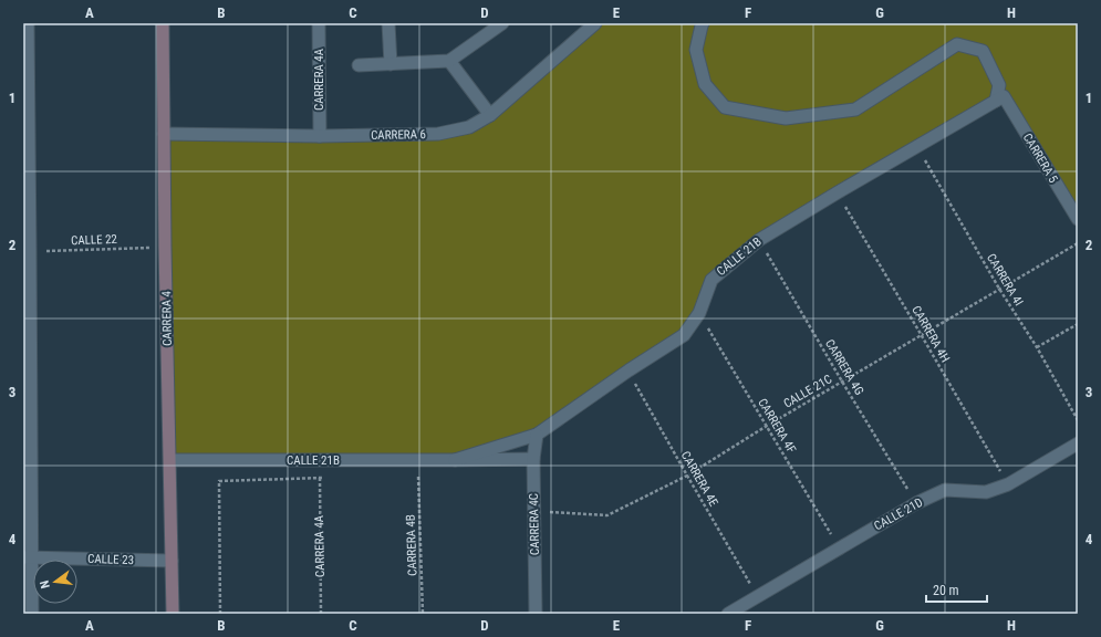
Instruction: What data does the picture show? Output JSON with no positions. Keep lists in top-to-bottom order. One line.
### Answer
{"streets":{"main road":["CARRERA 4"],"street":["CARRERA 4A","CARRERA 6","CARRERA 5","CALLE 21B","CALLE 21D","CARRERA 4C","CALLE 23"],"path":["CALLE 22","CARRERA 4I","CARRERA 4H","CARRERA 4G","CALLE 21C","CARRERA 4F","CARRERA 4E","CARRERA 4B"]},"crossings":[["CARRERA 4A","CARRERA 6"],["CARRERA 6","CARRERA 4"],["CARRERA 5","CALLE 21B"],["CALLE 22","CARRERA 4"],["CALLE 21B","CARRERA 4I"],["CALLE 21B","CARRERA 4"],["CALLE 21B","CARRERA 4H"],["CALLE 21B","CARRERA 4G"],["CALLE 21B","CARRERA 4F"],["CALLE 21B","CARRERA 4E"],["CALLE 21B","CARRERA 4C"],["CARRERA 4I","CALLE 21C"],["CARRERA 4","CALLE 23"],["CARRERA 4H","CALLE 21C"],["CARRERA 4H","CALLE 21D"],["CARRERA 4G","CALLE 21C"],["CARRERA 4G","CALLE 21D"],["CALLE 21C","CARRERA 4F"],["CALLE 21C","CARRERA 4E"],["CALLE 21C","CARRERA 4C"],["CARRERA 4F","CALLE 21D"],["CARRERA 4E","CALLE 21D"]],"scale_bar":"20 m","north":"left","grid":{"columns":["A","B","C","D","E","F","G","H"],"rows":["1","2","3","4"]}}
